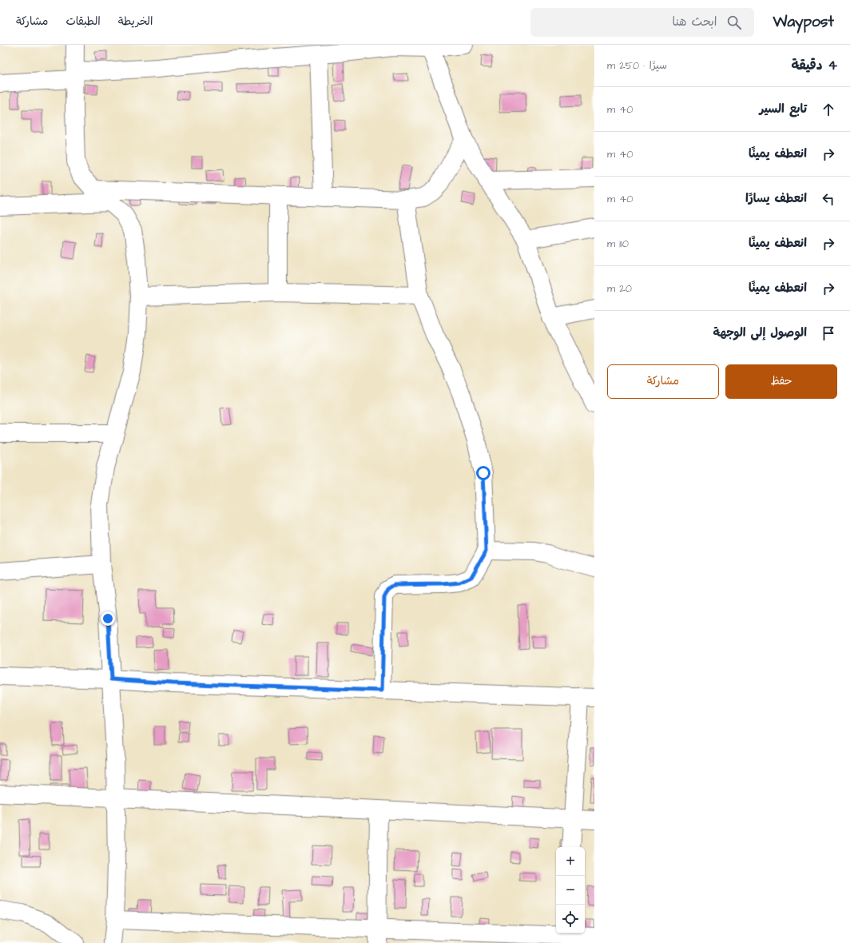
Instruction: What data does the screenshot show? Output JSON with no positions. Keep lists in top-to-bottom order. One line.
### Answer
{"page":{"header":"Waypost","search":"ابحث هنا","nav":["الخريطة","الطبقات","مشاركة"],"heading":["4 دقيقة","سيرًا · 250 m"],"list":[["تابع السير","40 m"],["انعطف يمينًا","40 m"],["انعطف يسارًا","40 m"],["انعطف يمينًا","110 m"],["انعطف يمينًا","20 m"],"الوصول إلى الوجهة"],"buttons":["حفظ","مشاركة"],"map_buttons":["+","−"]}}
